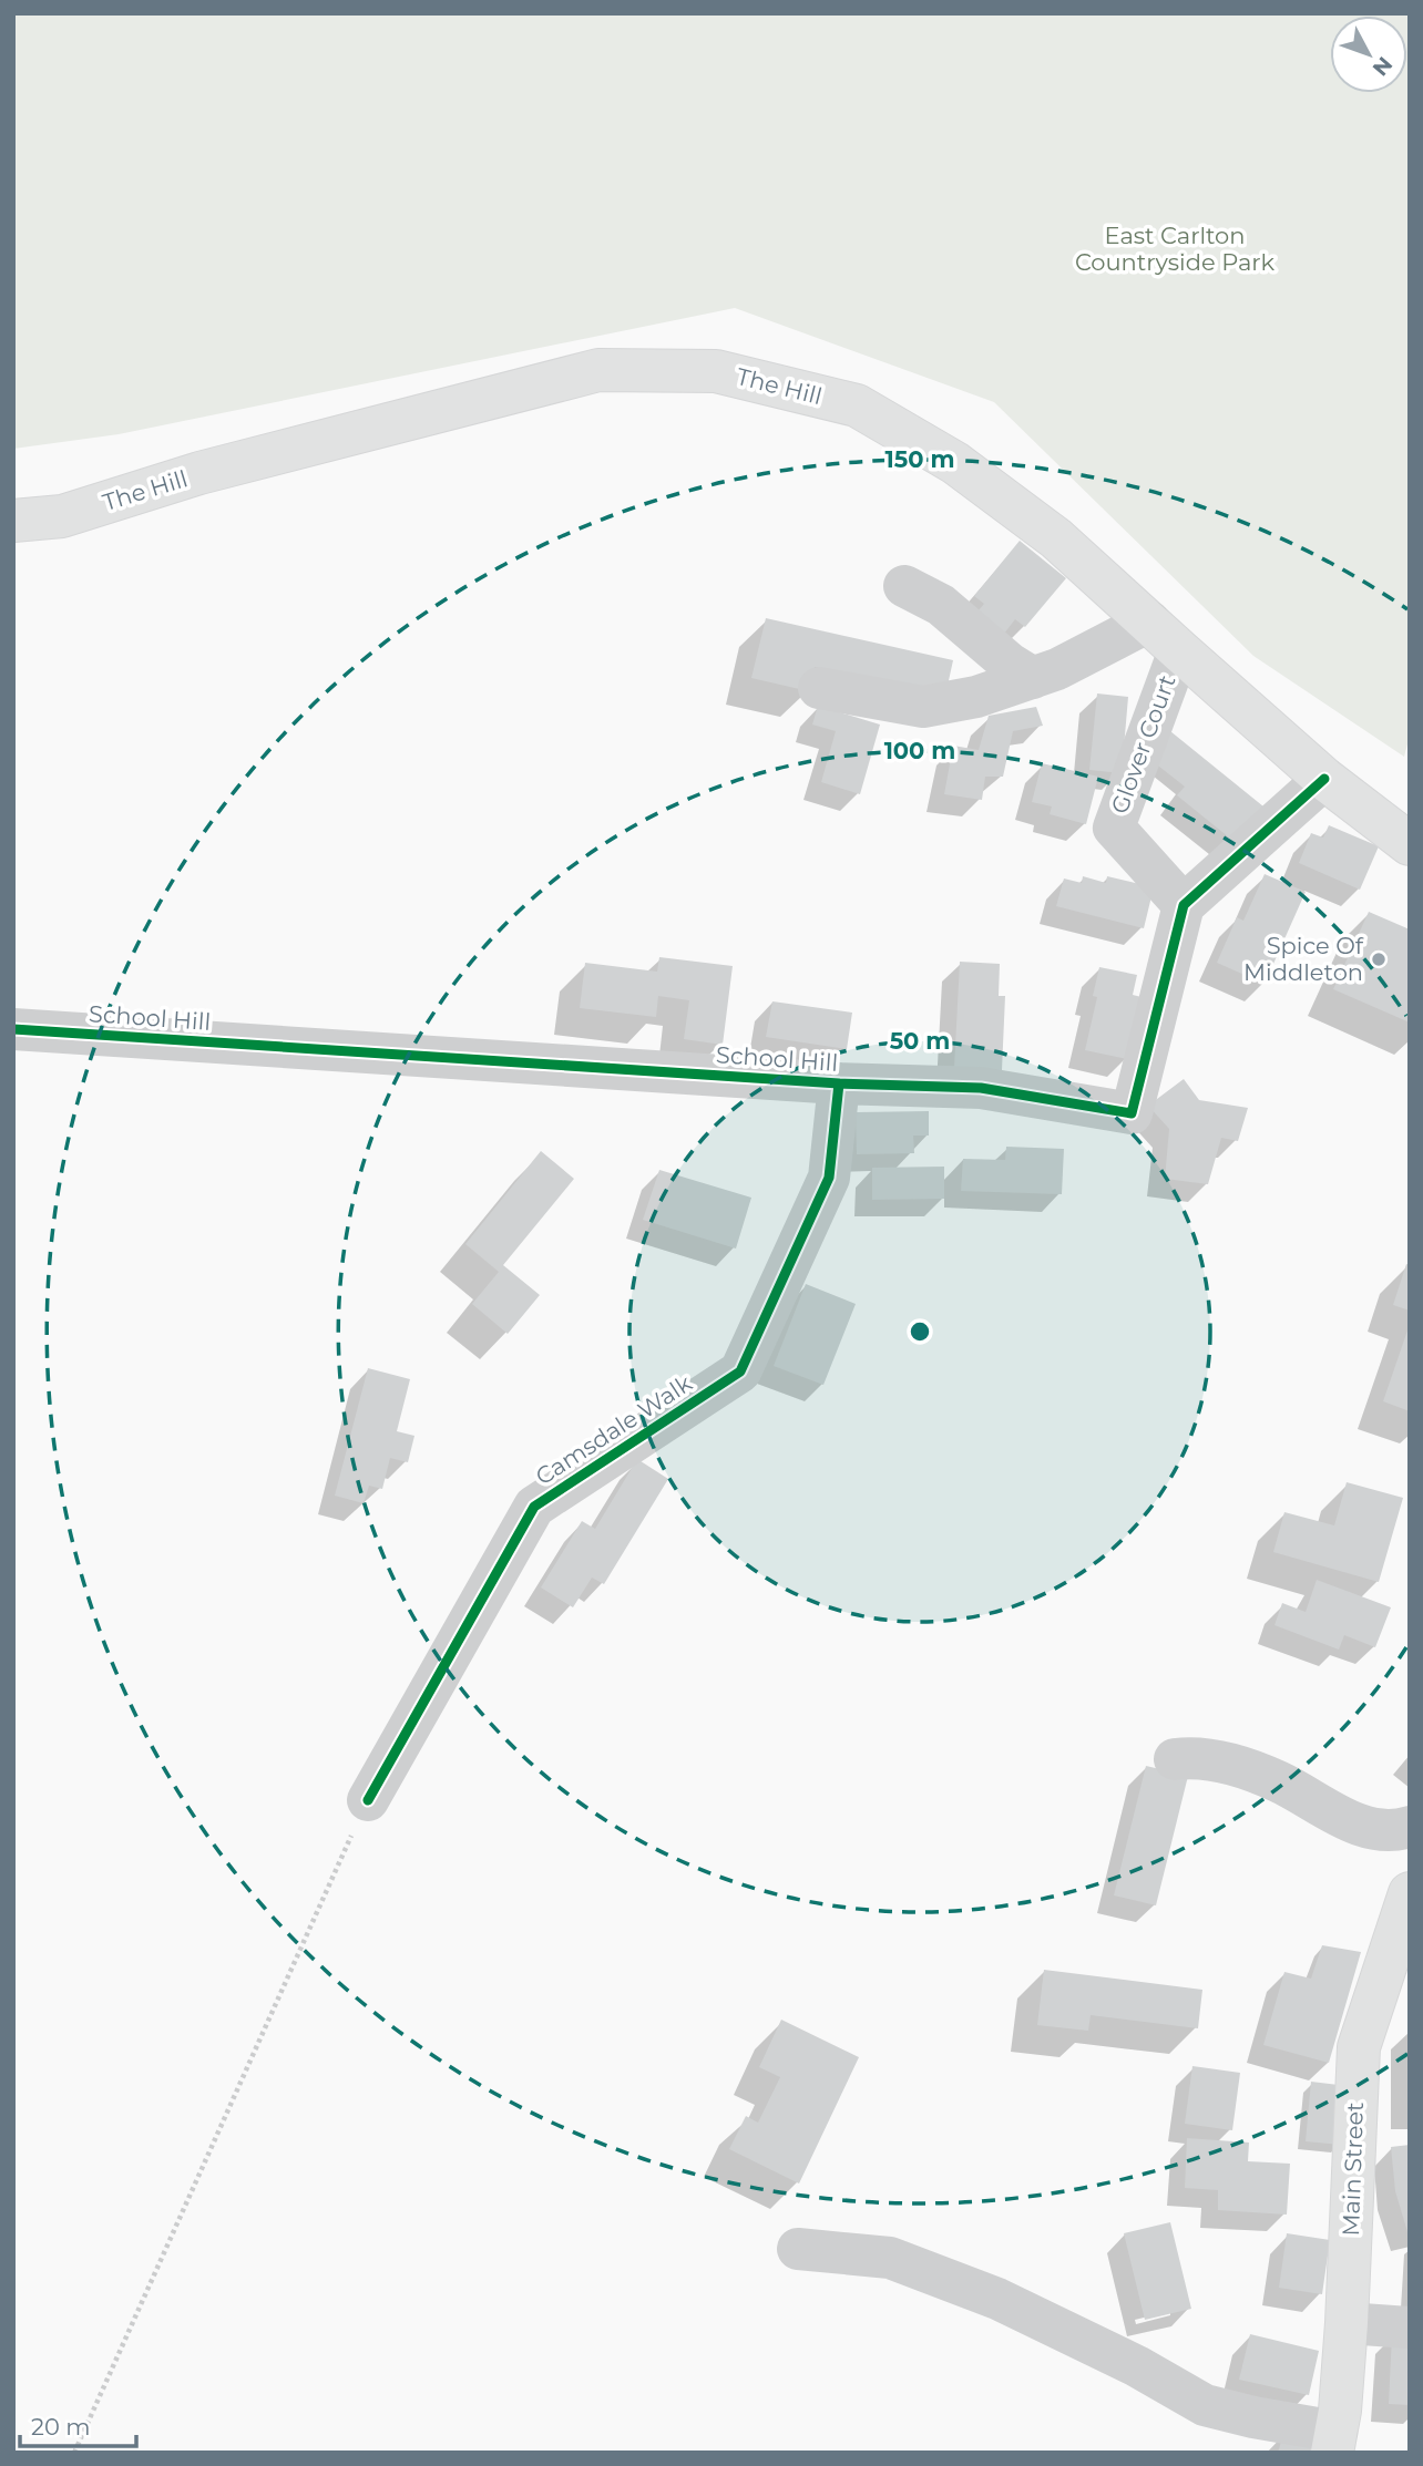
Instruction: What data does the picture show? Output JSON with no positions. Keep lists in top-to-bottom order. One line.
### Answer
{"streets":{"main road":["The Hill","Main Street"],"street":["Glover Court","School Hill","Camsdale Walk"]},"crossings":[["The Hill","Glover Court"],["Glover Court","School Hill"],["School Hill","Camsdale Walk"]],"parks":["East Carlton Countryside Park"],"places":["Spice Of Middleton"],"scale_bar":"20 m","north":"bottom right","rings":["150 m","100 m","50 m"]}
